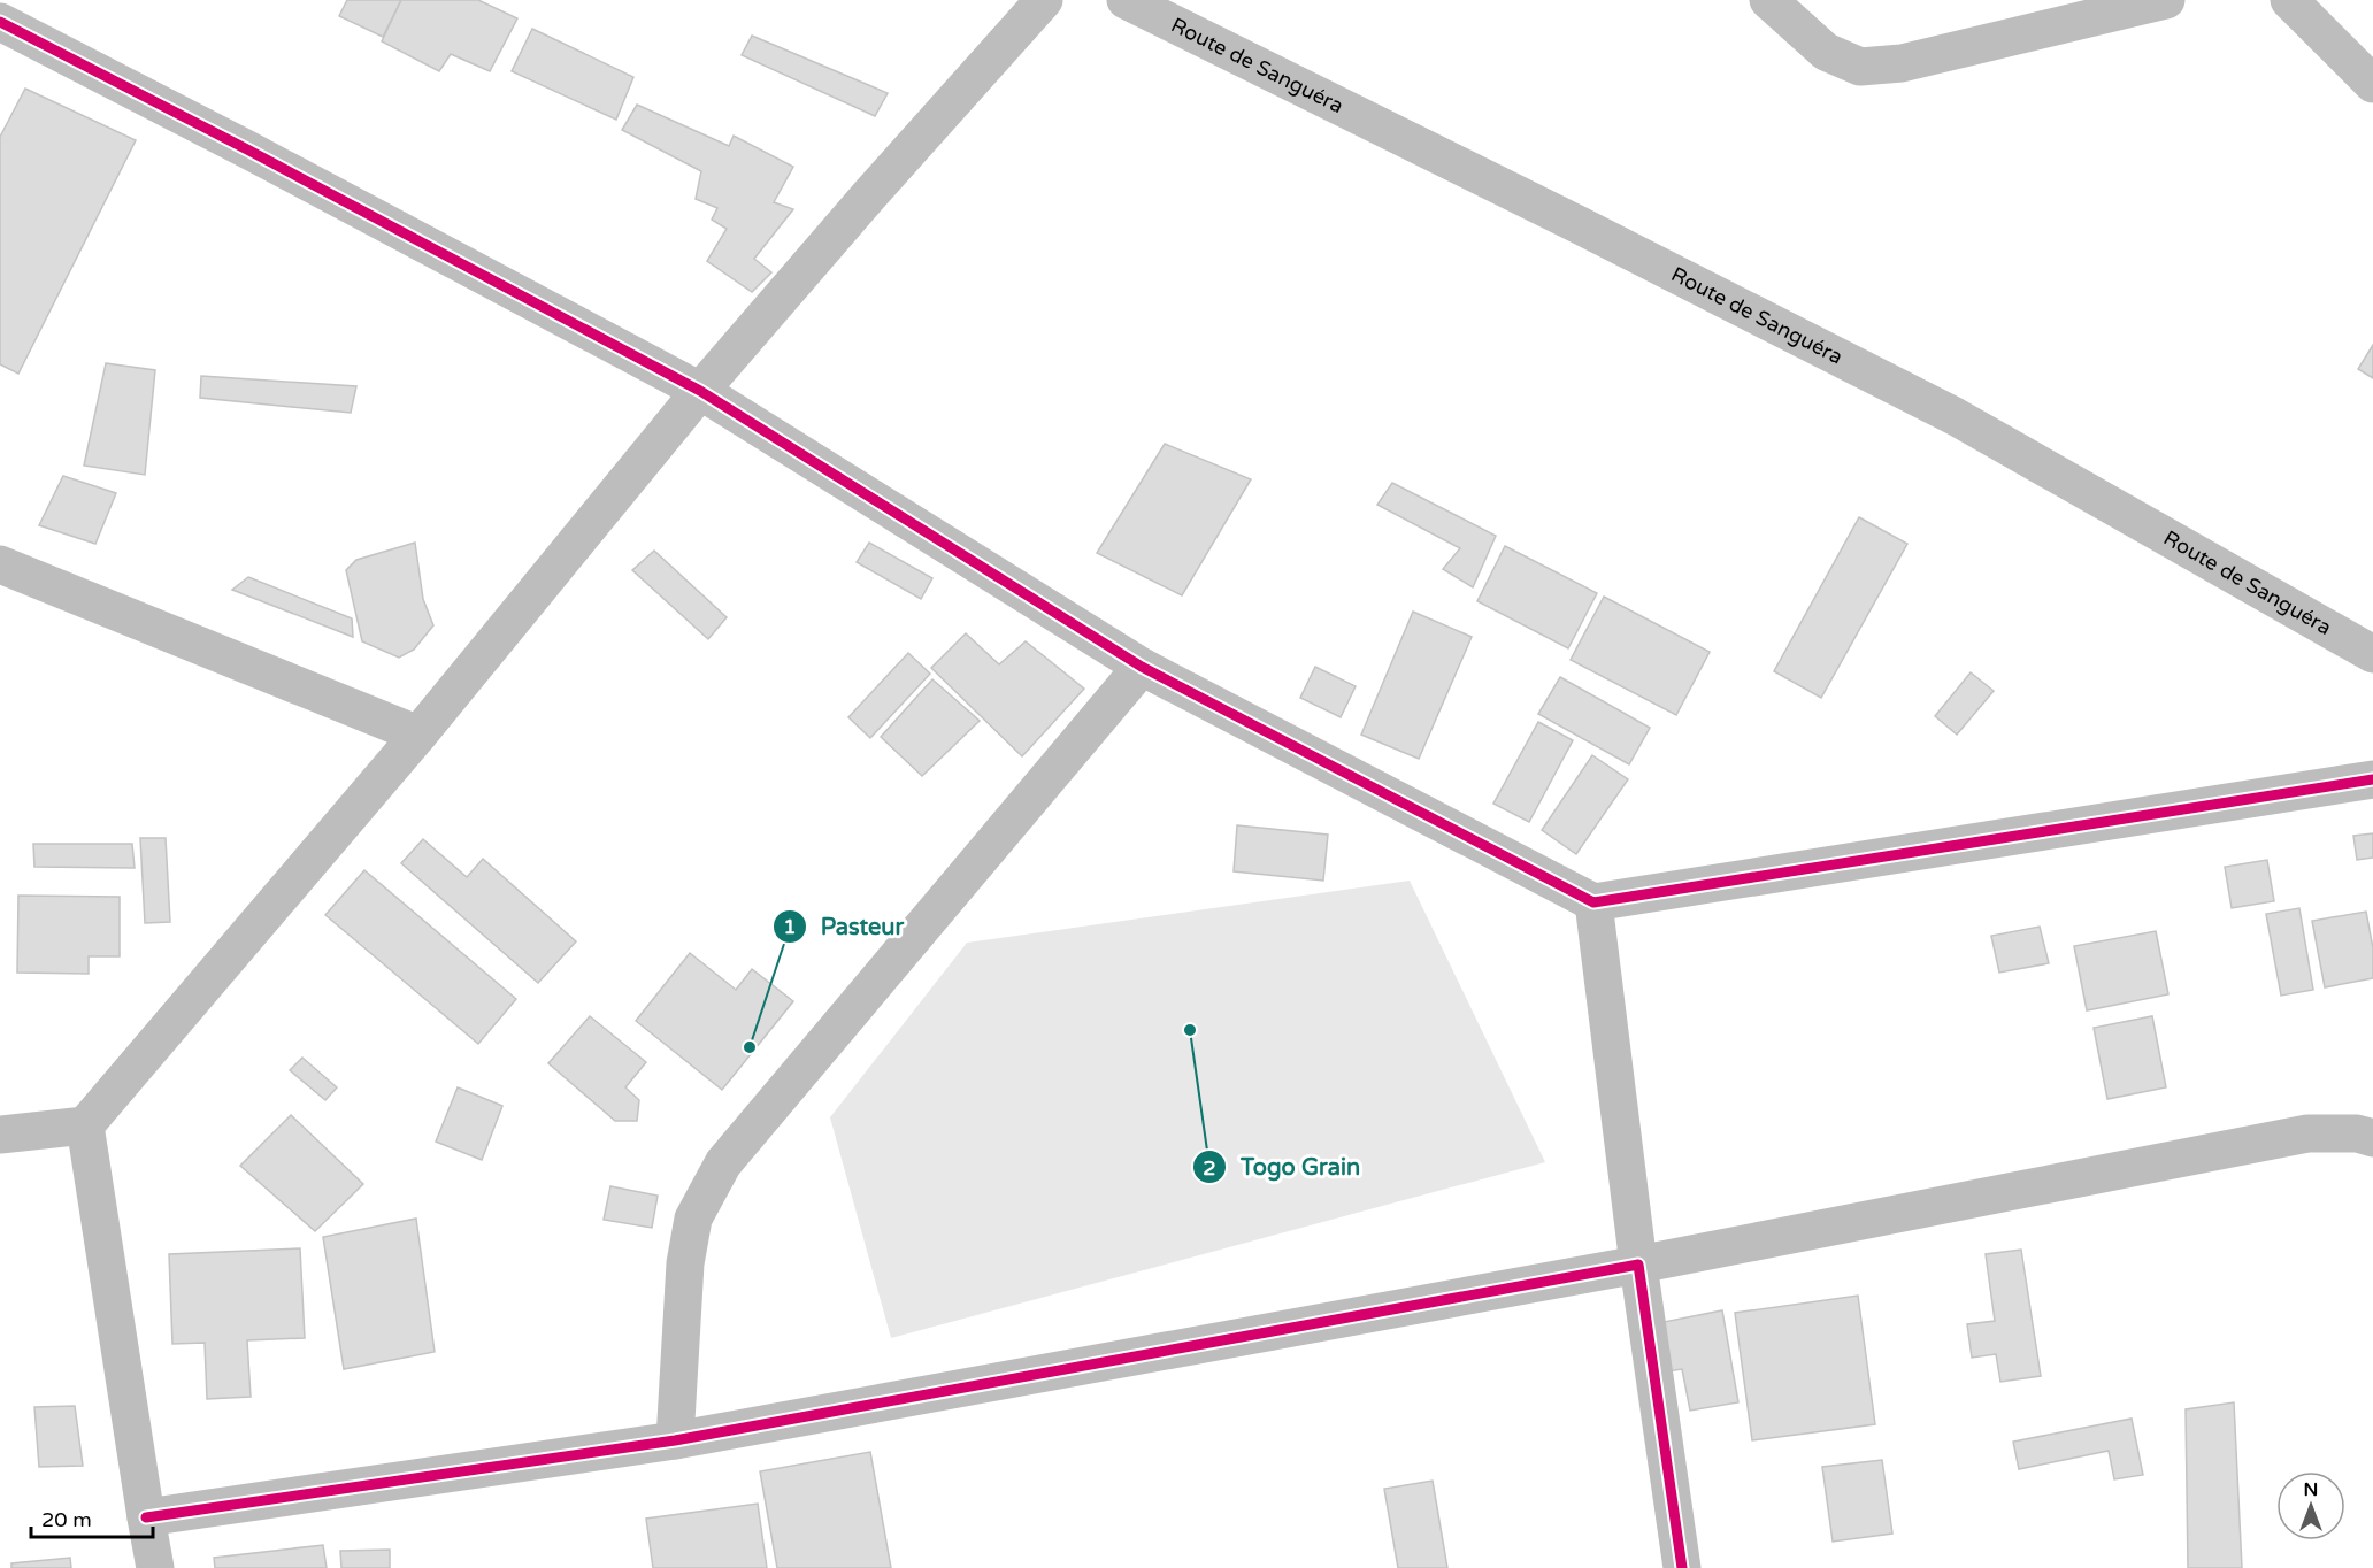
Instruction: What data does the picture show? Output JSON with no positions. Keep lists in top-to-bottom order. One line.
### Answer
{"streets":{"street":["Route de Sanguéra"]},"places":["Togo Grain","Pasteur"],"scale_bar":"20 m","north":"top"}
